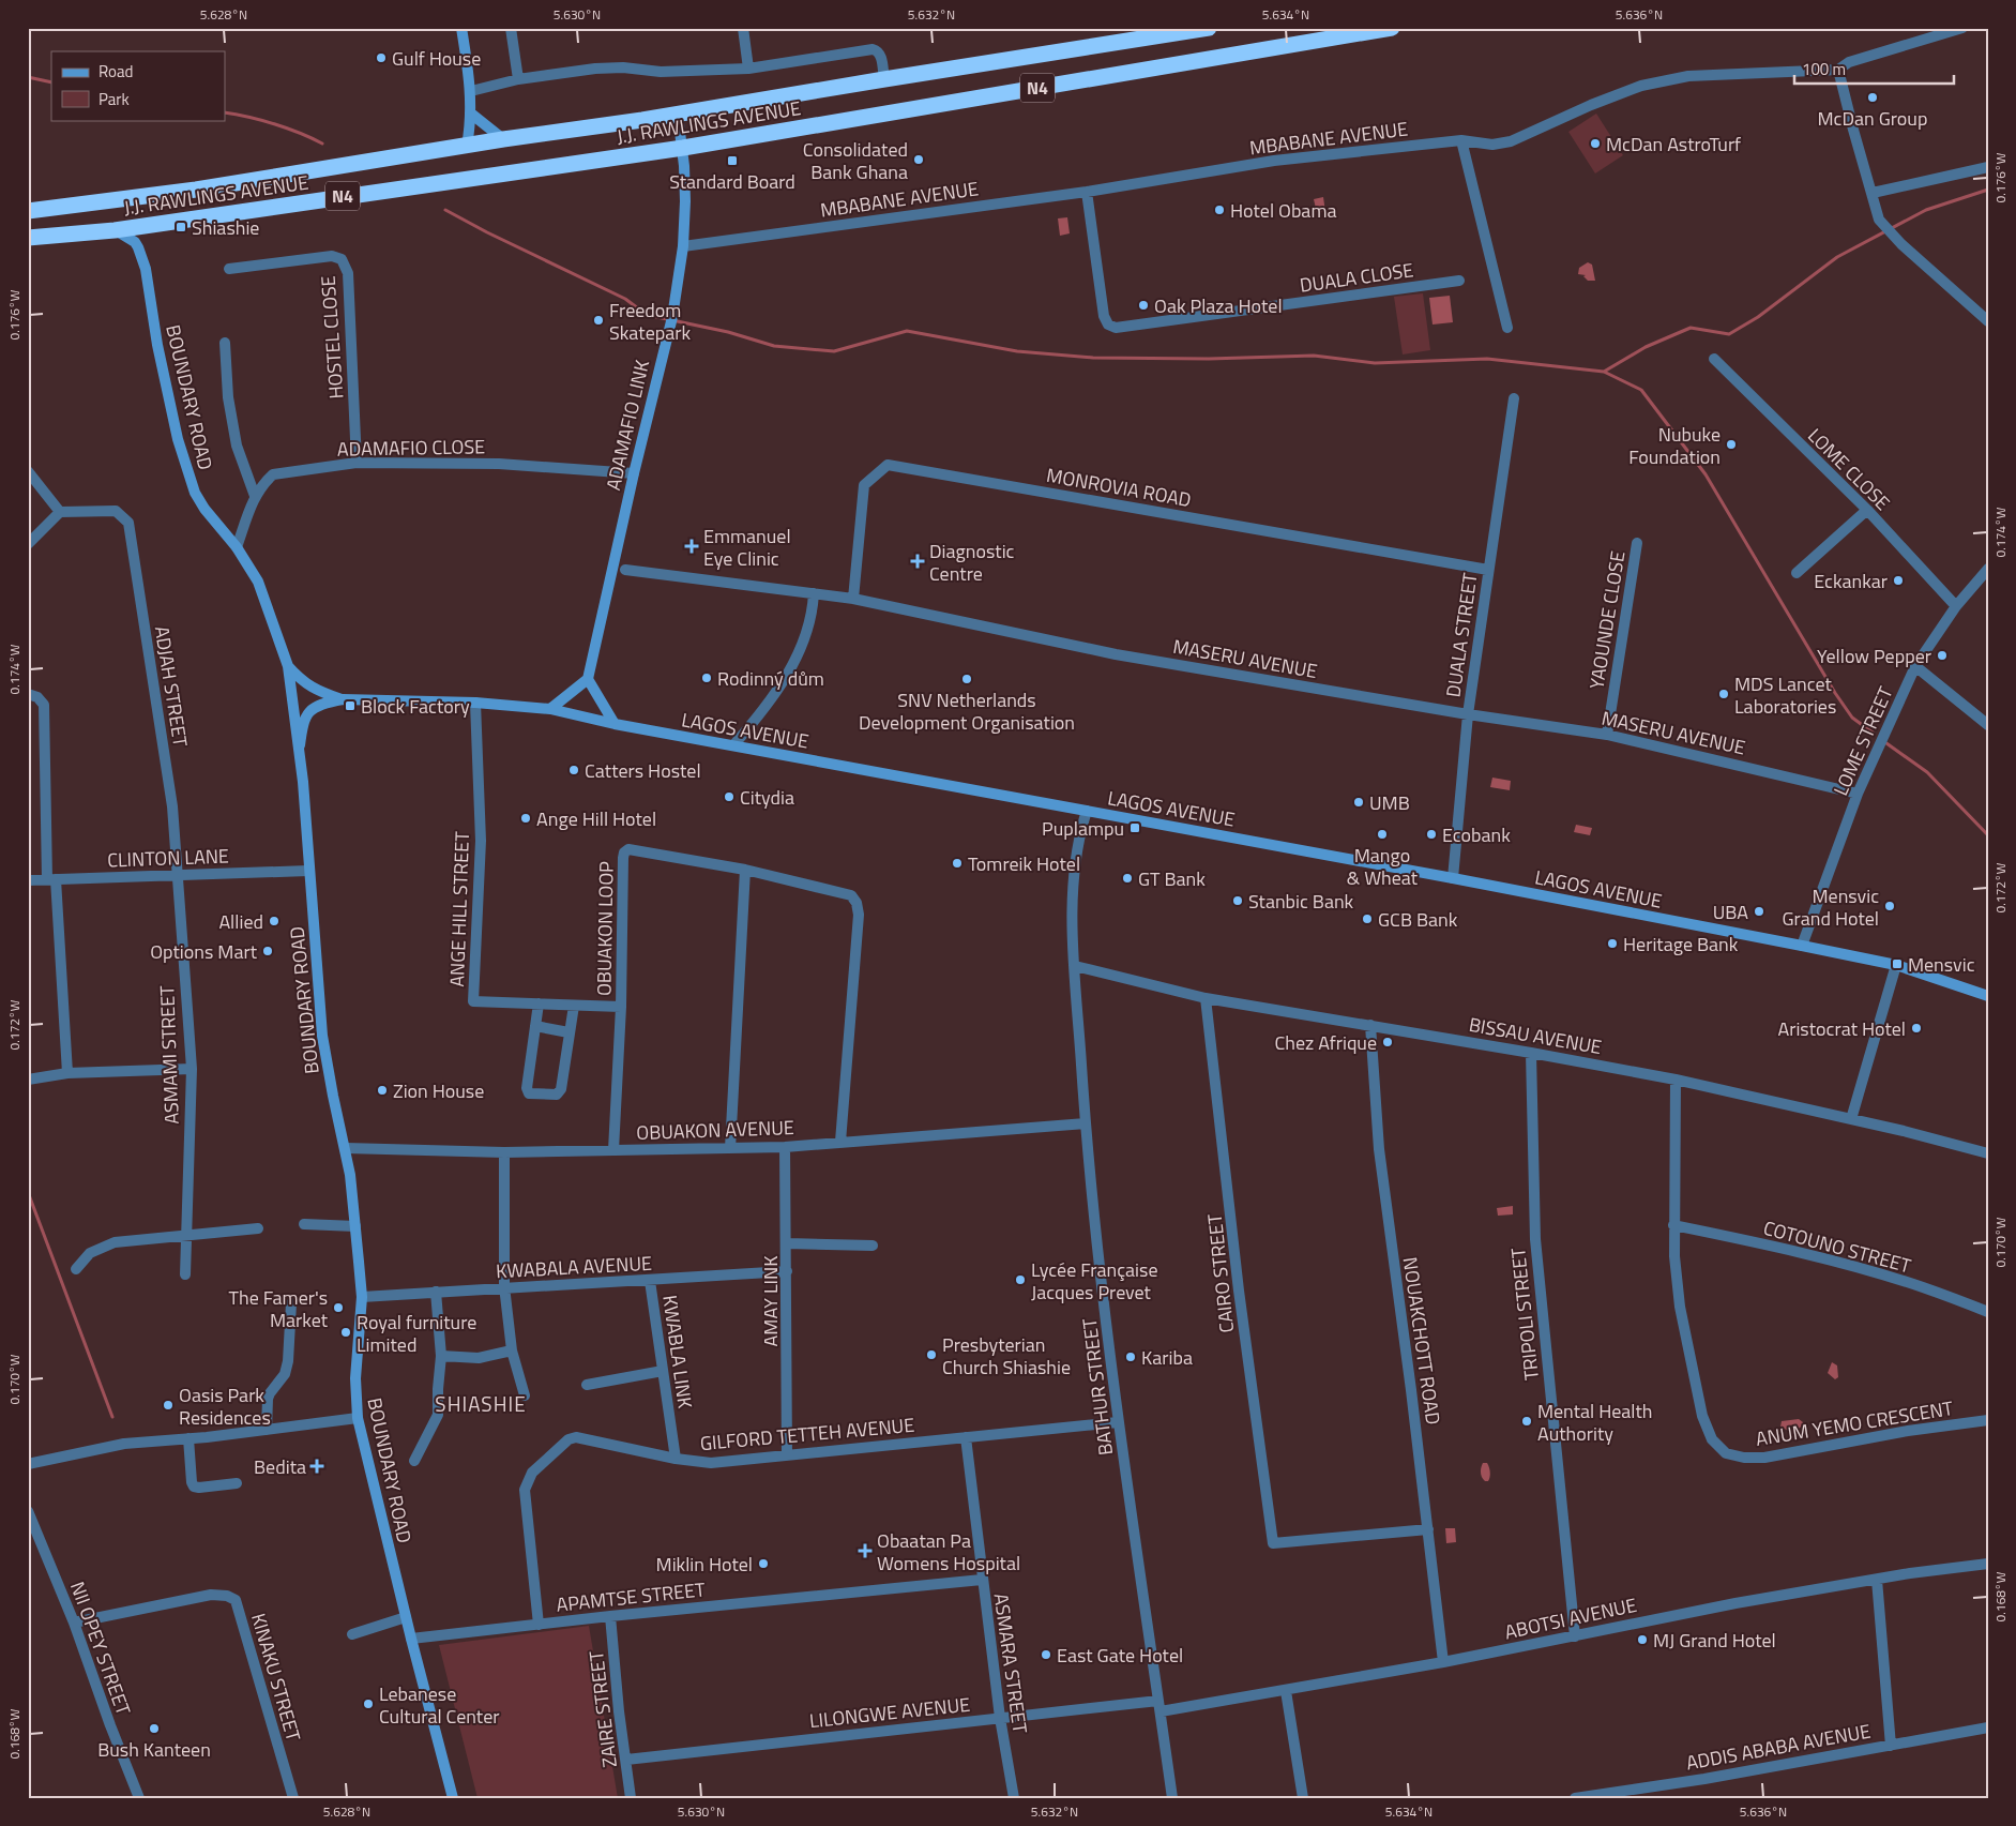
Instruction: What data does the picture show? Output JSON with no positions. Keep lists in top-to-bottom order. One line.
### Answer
{"streets":{"highway":["N4","J.J. RAWLINGS AVENUE"],"street":["MBABANE AVENUE","DUALA CLOSE","HOSTEL CLOSE","BOUNDARY ROAD","ADAMAFIO LINK","ADAMAFIO CLOSE","LOME CLOSE","MONROVIA ROAD","YAOUNDE CLOSE","DUALA STREET","MASERU AVENUE","ADJAH STREET","LAGOS AVENUE","LOME STREET","CLINTON LANE","ANGE HILL STREET","OBUAKON LOOP","BISSAU AVENUE","ASMAMI STREET","OBUAKON AVENUE","COTOUNO STREET","KWABALA AVENUE","CAIRO STREET","AMAY LINK","TRIPOLI STREET","NOUAKCHOTT ROAD","KWABLA LINK","BATHUR STREET","ANUM YEMO CRESCENT","GILFORD TETTEH AVENUE","APAMTSE STREET","ABOTSI AVENUE","NII OPEY STREET","ASMARA STREET","KINAKU STREET","ZAIRE STREET","LILONGWE AVENUE","ADDIS ABABA AVENUE"]},"crossings":[["J.J. RAWLINGS AVENUE","BOUNDARY ROAD"],["J.J. RAWLINGS AVENUE","ADAMAFIO LINK"],["MBABANE AVENUE","DUALA CLOSE"],["MBABANE AVENUE","ADAMAFIO LINK"],["HOSTEL CLOSE","ADAMAFIO CLOSE"],["BOUNDARY ROAD","ADAMAFIO CLOSE"],["BOUNDARY ROAD","LAGOS AVENUE"],["BOUNDARY ROAD","CLINTON LANE"],["BOUNDARY ROAD","OBUAKON AVENUE"],["BOUNDARY ROAD","KWABALA AVENUE"],["BOUNDARY ROAD","APAMTSE STREET"],["ADAMAFIO LINK","ADAMAFIO CLOSE"],["LOME CLOSE","LOME STREET"],["MONROVIA ROAD","DUALA STREET"],["MONROVIA ROAD","MASERU AVENUE"],["YAOUNDE CLOSE","MASERU AVENUE"],["DUALA STREET","MASERU AVENUE"],["DUALA STREET","LAGOS AVENUE"],["MASERU AVENUE","LOME STREET"],["ADJAH STREET","CLINTON LANE"],["ADJAH STREET","ASMAMI STREET"],["LAGOS AVENUE","LOME STREET"],["LAGOS AVENUE","ANGE HILL STREET"],["LAGOS AVENUE","BATHUR STREET"],["CLINTON LANE","ASMAMI STREET"],["ANGE HILL STREET","OBUAKON LOOP"],["OBUAKON LOOP","OBUAKON AVENUE"],["BISSAU AVENUE","CAIRO STREET"],["BISSAU AVENUE","TRIPOLI STREET"],["BISSAU AVENUE","NOUAKCHOTT ROAD"],["BISSAU AVENUE","BATHUR STREET"],["BISSAU AVENUE","ANUM YEMO CRESCENT"],["OBUAKON AVENUE","AMAY LINK"],["OBUAKON AVENUE","BATHUR STREET"],["COTOUNO STREET","ANUM YEMO CRESCENT"],["KWABALA AVENUE","AMAY LINK"],["KWABALA AVENUE","KWABLA LINK"],["CAIRO STREET","NOUAKCHOTT ROAD"],["AMAY LINK","GILFORD TETTEH AVENUE"],["TRIPOLI STREET","ABOTSI AVENUE"],["NOUAKCHOTT ROAD","ABOTSI AVENUE"],["KWABLA LINK","GILFORD TETTEH AVENUE"],["BATHUR STREET","GILFORD TETTEH AVENUE"],["BATHUR STREET","ABOTSI AVENUE"],["BATHUR STREET","LILONGWE AVENUE"],["GILFORD TETTEH AVENUE","APAMTSE STREET"],["GILFORD TETTEH AVENUE","ASMARA STREET"],["APAMTSE STREET","ASMARA STREET"],["APAMTSE STREET","ZAIRE STREET"],["ABOTSI AVENUE","LILONGWE AVENUE"],["NII OPEY STREET","KINAKU STREET"],["ASMARA STREET","LILONGWE AVENUE"],["ZAIRE STREET","LILONGWE AVENUE"]],"districts":["SHIASHIE"],"places":{"other":["Gulf House","McDan Group","McDan AstroTurf","Consolidated Bank Ghana","Hotel Obama","Oak Plaza Hotel","Freedom Skatepark","Nubuke Foundation","Eckankar","Yellow Pepper","Rodinný dům","SNV Netherlands Development Organisation","MDS Lancet Laboratories","Catters Hostel","Citydia","UMB","Ange Hill Hotel","Mango & Wheat","Ecobank","Tomreik Hotel","GT Bank","Stanbic Bank","Mensvic Grand Hotel","UBA","GCB Bank","Allied","Heritage Bank","Options Mart","Aristocrat Hotel","Chez Afrique","Zion House","Lycée Française Jacques Prevet","The Famer's Market","Royal furniture Limited","Presbyterian Church Shiashie","Kariba","Oasis Park Residences","Mental Health Authority","Miklin Hotel","MJ Grand Hotel","East Gate Hotel","Lebanese Cultural Center","Bush Kanteen"],"transit":["Standard Board","Shiashie","Block Factory","Puplampu","Mensvic"],"health":["Emmanuel Eye Clinic","Diagnostic Centre","Bedita","Obaatan Pa Womens Hospital"]},"legend":["Road","Park"],"scale_bar":"100 m","coordinates":["5.628°N","5.630°N","5.632°N","5.634°N","5.636°N","0.176°W","0.174°W","0.172°W","0.170°W","0.168°W"]}
